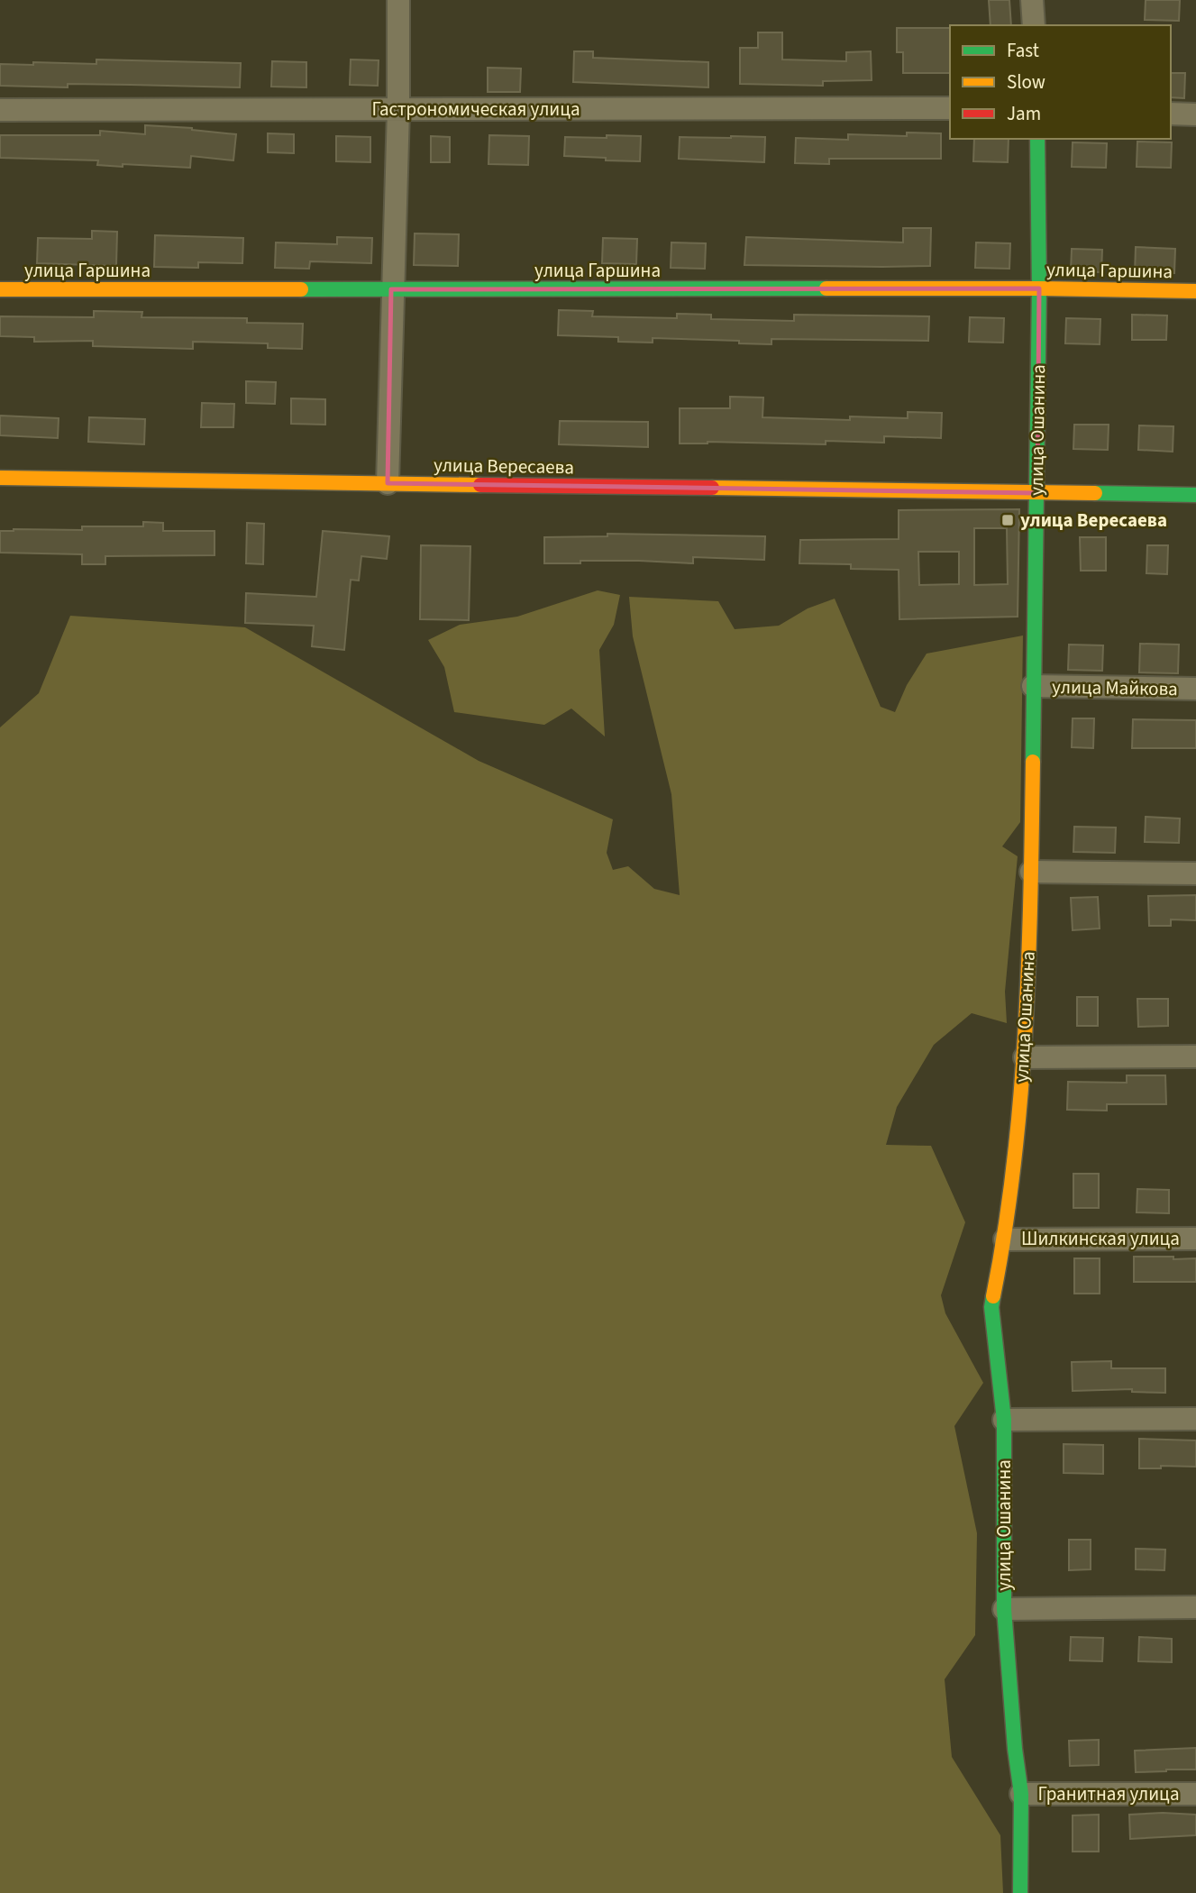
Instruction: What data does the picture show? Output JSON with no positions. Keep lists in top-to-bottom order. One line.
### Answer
{"streets":{"street":["Гастрономическая улица","улица Гаршина","улица Ошанина","улица Вересаева","улица Майкова","Шилкинская улица","Гранитная улица"]},"crossings":[["улица Гаршина","улица Ошанина"],["улица Ошанина","улица Вересаева"],["улица Ошанина","улица Майкова"],["улица Ошанина","Шилкинская улица"],["улица Ошанина","Гранитная улица"]],"places":{"transit":["улица Вересаева"]},"legend":["Fast","Slow","Jam"]}
